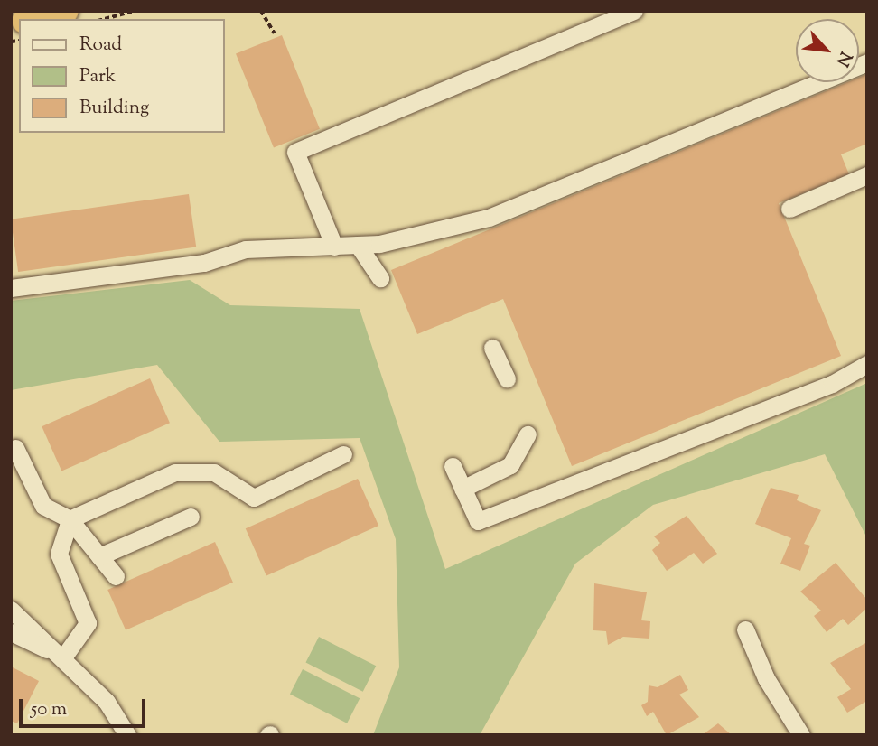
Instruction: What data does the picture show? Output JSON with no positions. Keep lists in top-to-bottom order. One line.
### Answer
{"legend":["Road","Park","Building"],"scale_bar":"50 m","north":"bottom right"}
